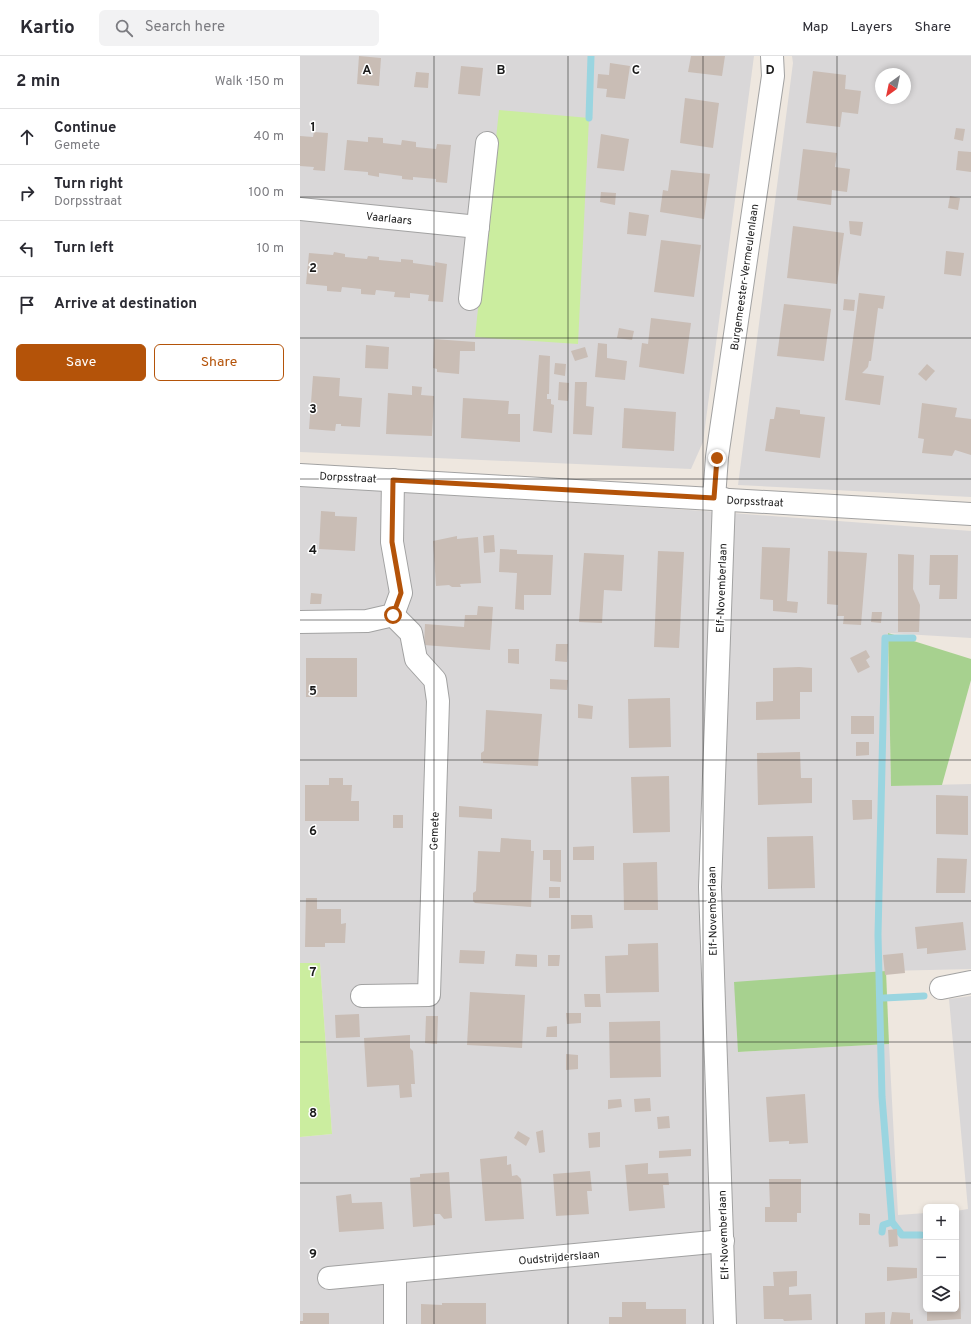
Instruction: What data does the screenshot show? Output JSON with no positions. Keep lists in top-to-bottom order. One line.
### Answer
{"streets":{"street":["Vaarlaars","Burgemeester-Vermeulenlaan","Dorpsstraat","Elf-Novemberlaan","Gemete","Oudstrijderslaan"]},"crossings":[["Burgemeester-Vermeulenlaan","Dorpsstraat"],["Burgemeester-Vermeulenlaan","Elf-Novemberlaan"],["Dorpsstraat","Elf-Novemberlaan"],["Elf-Novemberlaan","Oudstrijderslaan"]],"north":"bottom left","page":{"header":"Kartio","search":"Search here","nav":["Map","Layers","Share"],"heading":["2 min","Walk · 150 m"],"list":[["Continue","Gemete","40 m"],["Turn right","Dorpsstraat","100 m"],["Turn left","10 m"],"Arrive at destination"],"buttons":["Save","Share"],"map_buttons":["+","−"]},"grid":{"columns":["A","B","C","D"],"rows":["1","2","3","4","5","6","7","8","9"]}}
